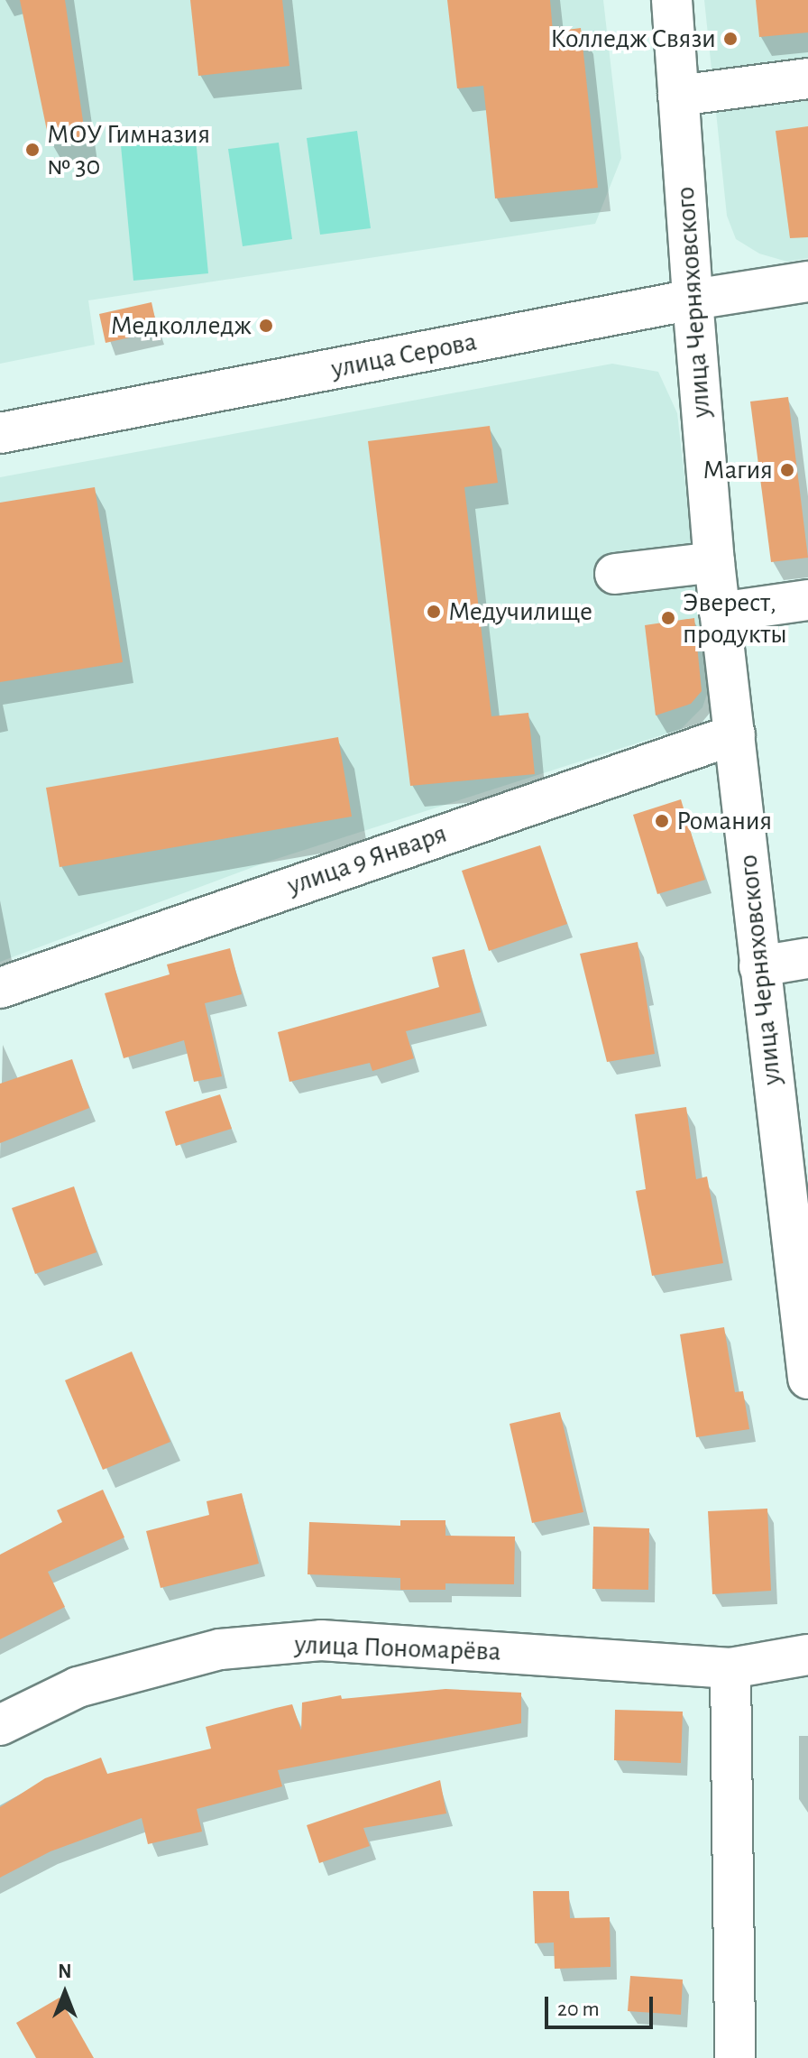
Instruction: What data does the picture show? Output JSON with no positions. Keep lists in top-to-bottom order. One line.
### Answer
{"streets":{"street":["улица Черняховского","улица Серова","улица 9 Января","улица Пономарёва"]},"crossings":[["улица Черняховского","улица Серова"],["улица Черняховского","улица 9 Января"]],"places":["Колледж Связи","МОУ Гимназия № 30","Медколледж","Магия","Медучилище","Эверест, продукты","Романия"],"scale_bar":"20 m","north":"top"}
